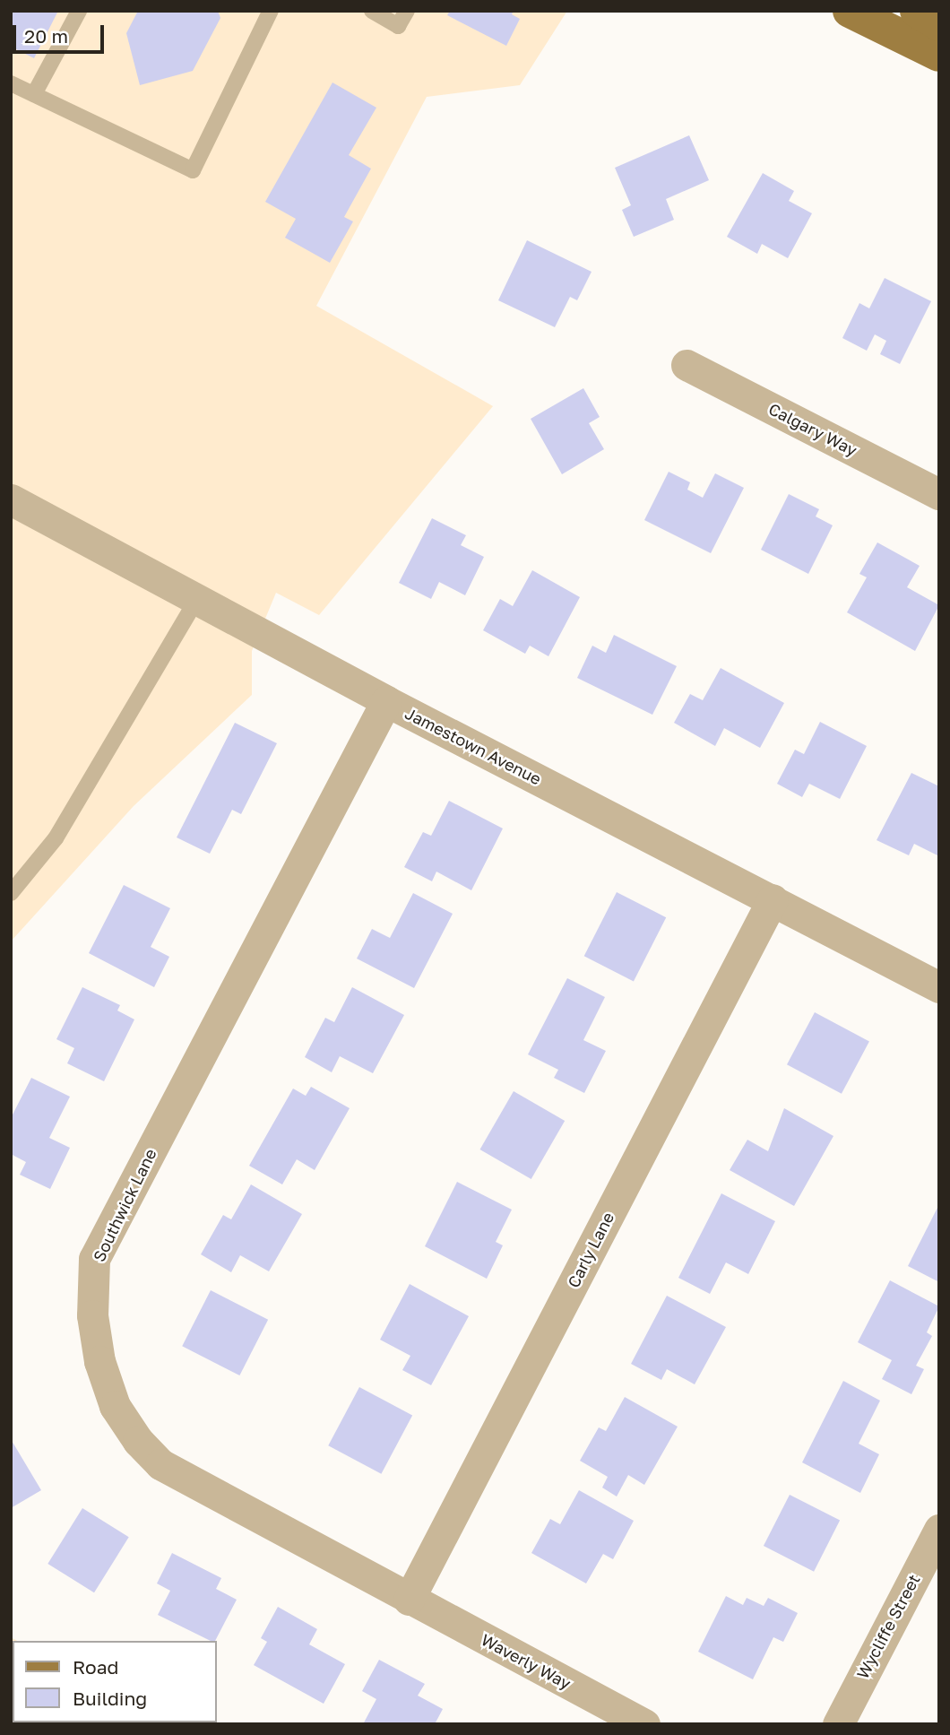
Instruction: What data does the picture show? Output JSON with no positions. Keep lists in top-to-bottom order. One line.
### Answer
{"streets":{"street":["Calgary Way","Jamestown Avenue","Southwick Lane","Carly Lane","Wycliffe Street","Waverly Way"]},"crossings":[["Jamestown Avenue","Southwick Lane"],["Jamestown Avenue","Carly Lane"],["Southwick Lane","Carly Lane"],["Southwick Lane","Waverly Way"],["Carly Lane","Waverly Way"]],"legend":["Road","Building"],"scale_bar":"20 m"}
